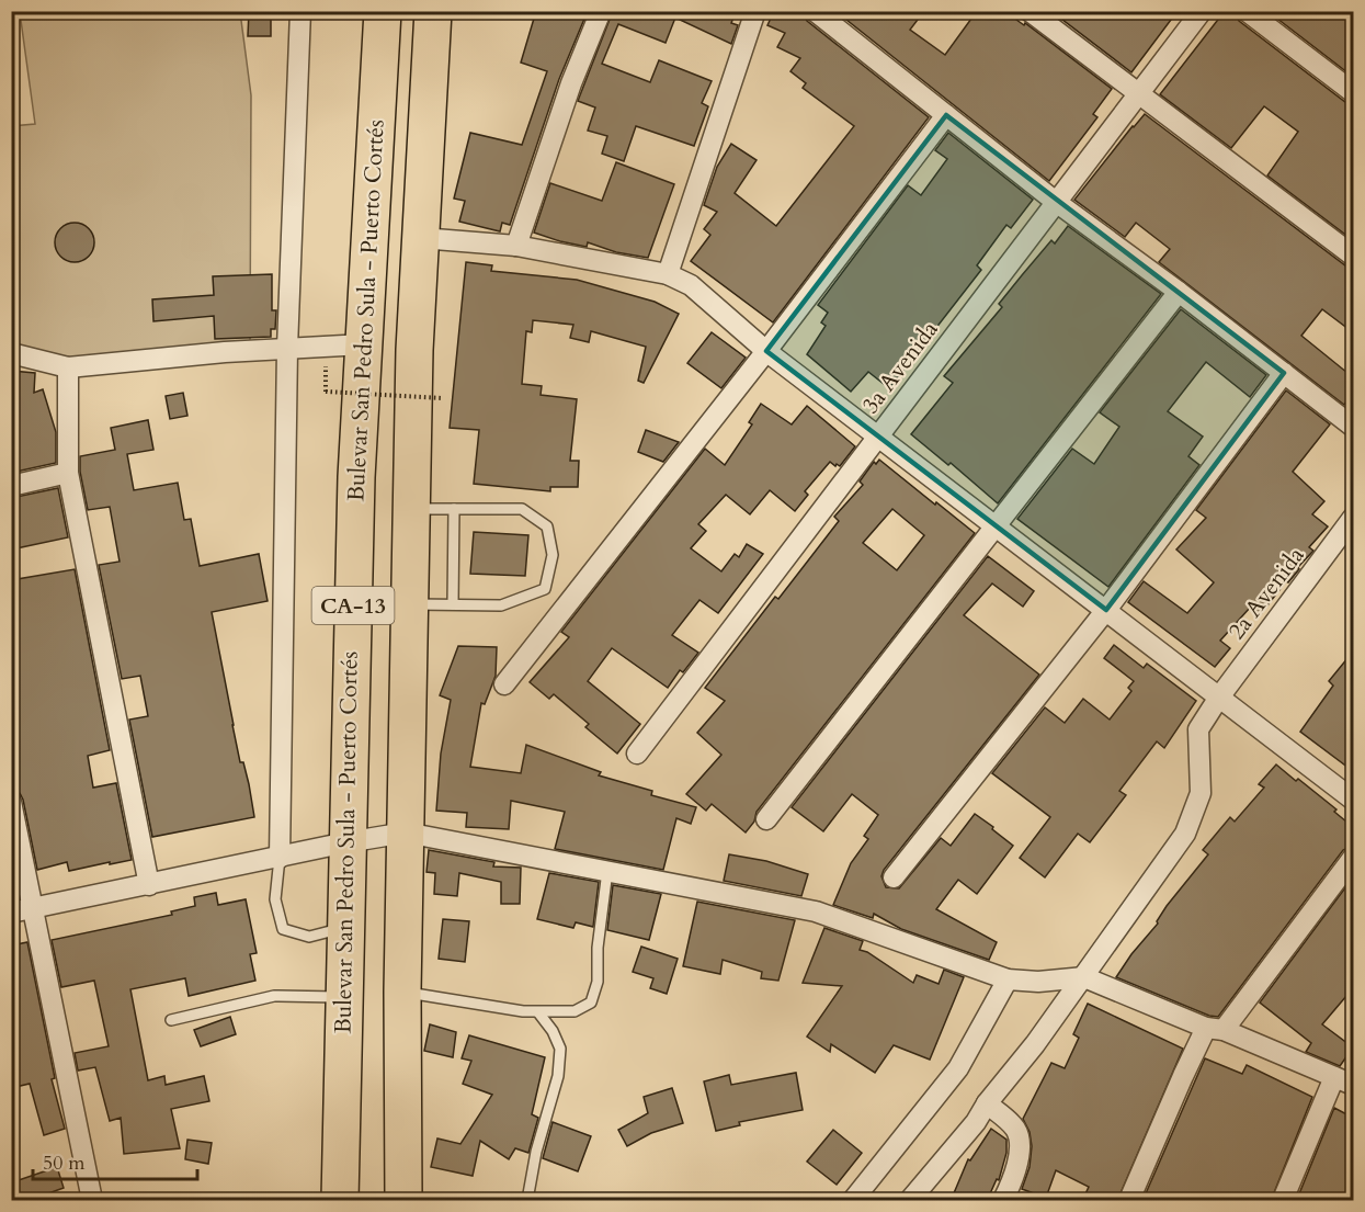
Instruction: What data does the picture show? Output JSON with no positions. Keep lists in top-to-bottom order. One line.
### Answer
{"streets":{"highway":["Bulevar San Pedro Sula - Puerto Cortés","CA-13"],"street":["3a Avenida","2a Avenida"]},"scale_bar":"50 m"}
